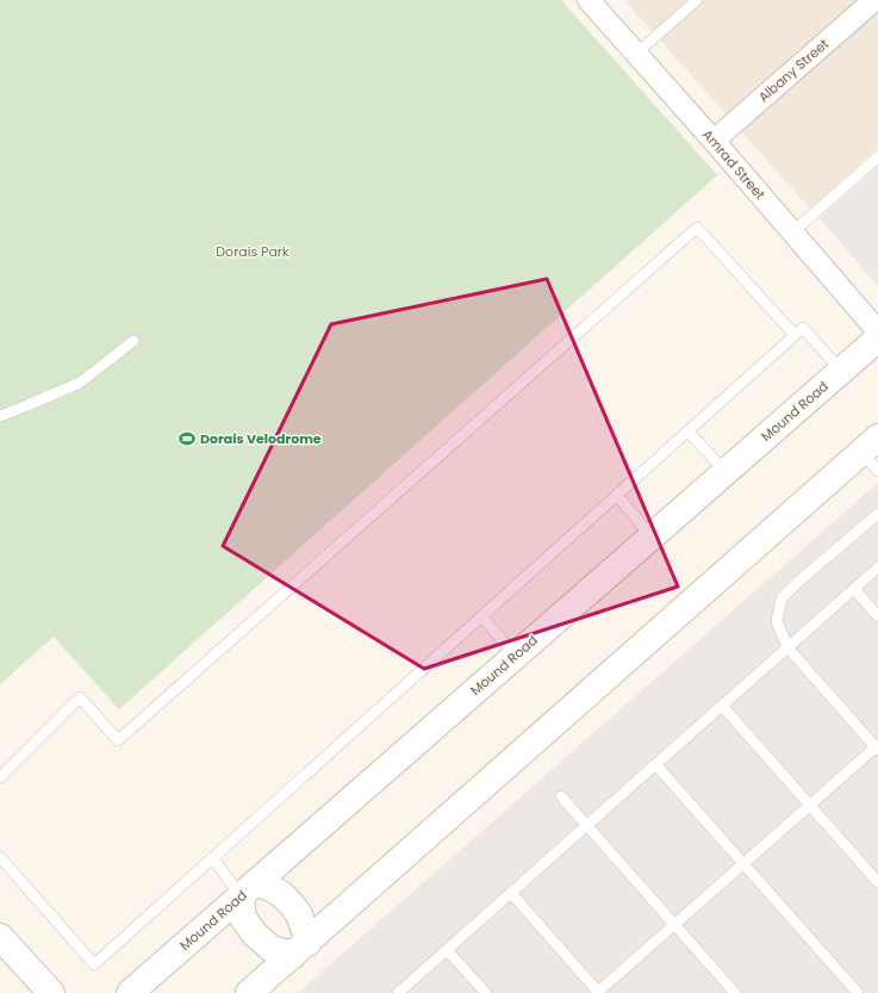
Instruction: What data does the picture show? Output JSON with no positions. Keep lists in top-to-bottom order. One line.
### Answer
{"streets":{"main road":["Mound Road"],"street":["Albany Street","Amrad Street"]},"crossings":[["Albany Street","Amrad Street"]],"parks":["Dorais Park"],"places":{"sports":["Dorais Velodrome"]}}
